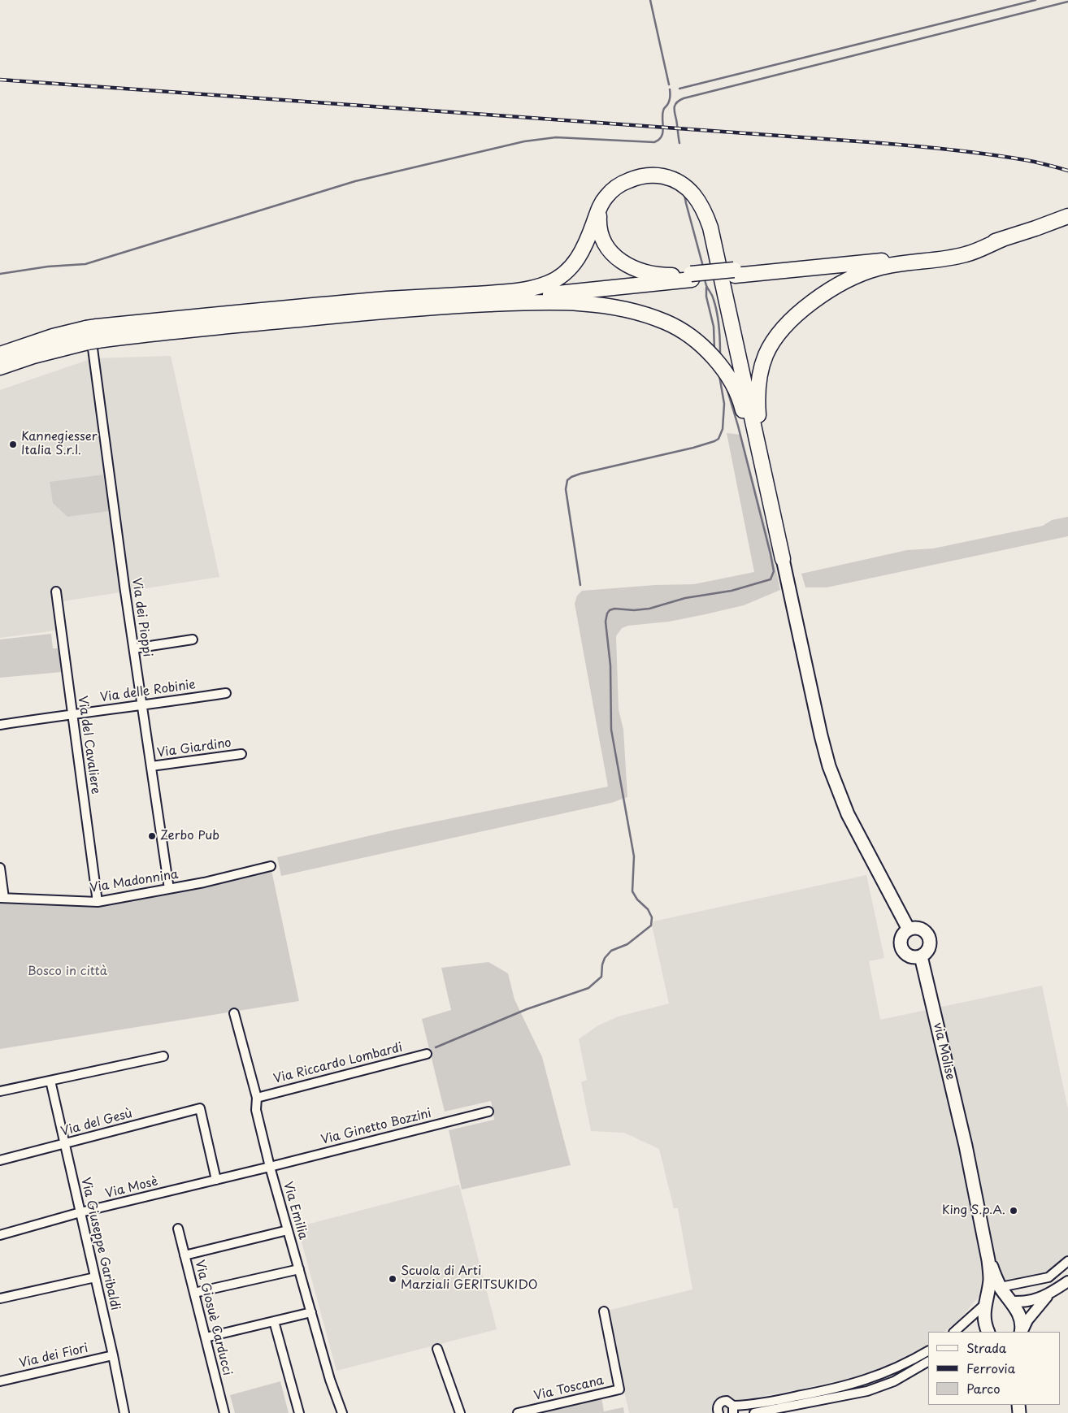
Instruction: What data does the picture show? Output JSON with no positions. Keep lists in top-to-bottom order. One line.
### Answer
{"streets":{"main road":["via Molise"],"street":["Via dei Pioppi","Via delle Robinie","Via del Cavaliere","Via Giardino","Via Madonnina","Via Riccardo Lombardi","Via del Gesù","Via Ginetto Bozzini","Via Mosè","Via Emilia","Via Giuseppe Garibaldi","Via Giosuè Carducci","Via dei Fiori","Via Toscana"]},"crossings":[["Via dei Pioppi","Via delle Robinie"],["Via dei Pioppi","Via Giardino"],["Via dei Pioppi","Via Madonnina"],["Via delle Robinie","Via del Cavaliere"],["Via del Cavaliere","Via Madonnina"],["Via Riccardo Lombardi","Via Emilia"],["Via del Gesù","Via Mosè"],["Via del Gesù","Via Giuseppe Garibaldi"],["Via Ginetto Bozzini","Via Mosè"],["Via Ginetto Bozzini","Via Emilia"],["Via Mosè","Via Emilia"],["Via Mosè","Via Giuseppe Garibaldi"],["Via Giuseppe Garibaldi","Via dei Fiori"]],"parks":["Bosco in città"],"places":["Kannegiesser Italia S.r.l.","Zerbo Pub","King S.p.A.","Scuola di Arti Marziali GERITSUKIDO"],"legend":["Strada","Ferrovia","Parco"]}
